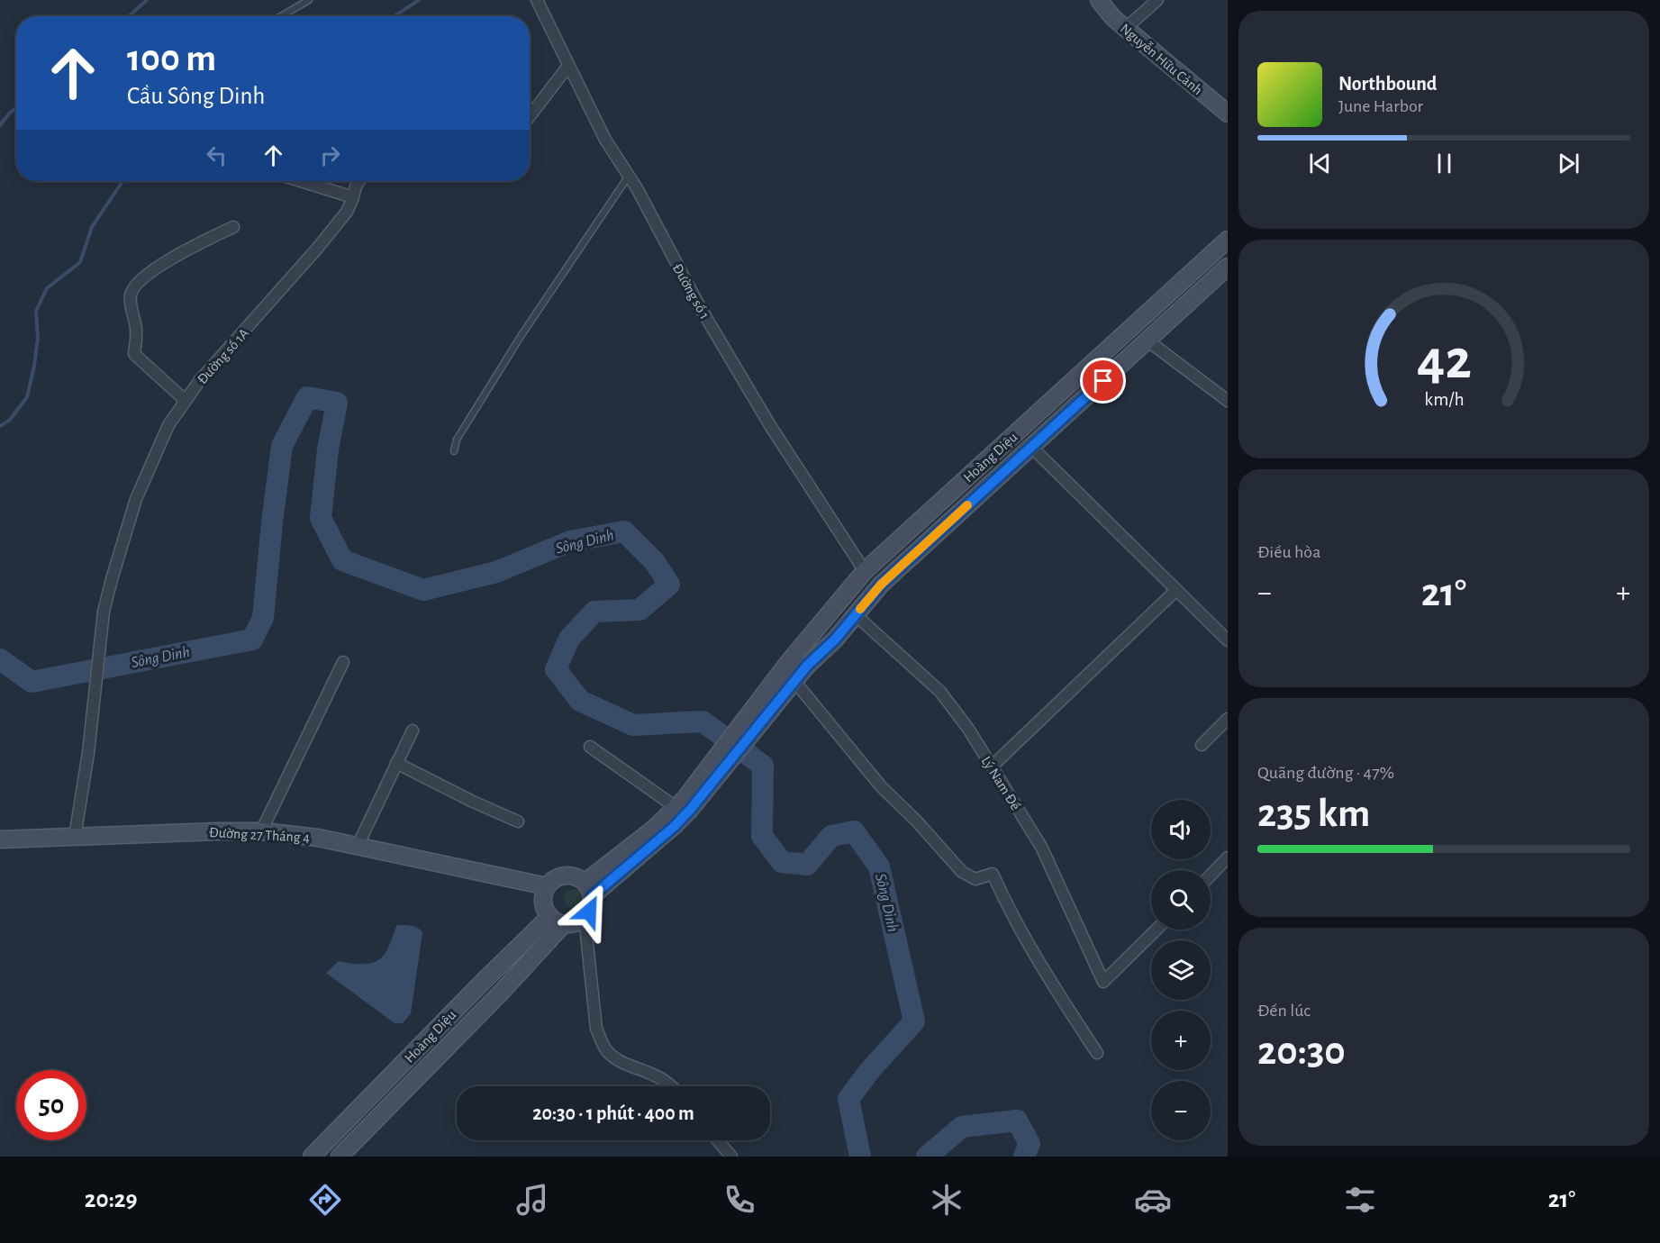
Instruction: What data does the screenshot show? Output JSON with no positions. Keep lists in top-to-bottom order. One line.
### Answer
{"streets":{"main road":["Nguyễn Hữu Cảnh","Hoàng Diệu","Đường 27 Tháng 4"],"street":["Đường số 1","Đường số 1A","Lý Nam Đế"]},"crossings":[["Đường số 1","Hoàng Diệu"],["Đường số 1A","Đường 27 Tháng 4"],["Hoàng Diệu","Lý Nam Đế"],["Hoàng Diệu","Đường 27 Tháng 4"]],"water":["Sông Dinh"],"page":{"turn":["100 m","Cầu Sông Dinh"],"song":["Northbound","June Harbor"],"tile":["Điều hòa",["Quãng đường · 47%","235 km"],["Đến lúc","20:30"]],"heat":["−","21°","+"],"map_buttons":["+","−"],"limit":"50","trip":"20:30 · 1 phút · 400 m","tabs":["20:29","21°"],"gauge":["42","km/h"]}}
